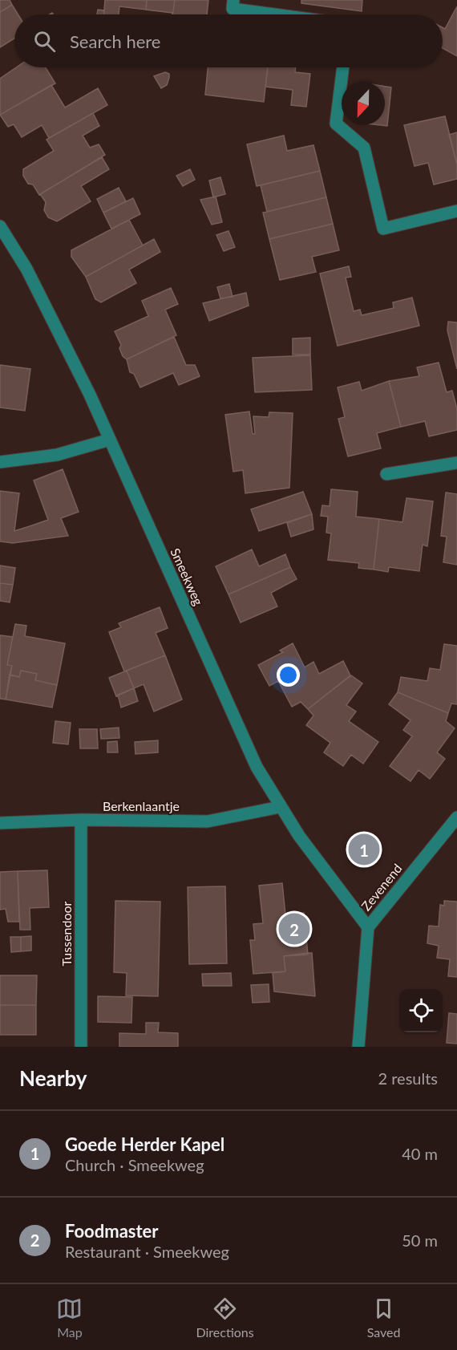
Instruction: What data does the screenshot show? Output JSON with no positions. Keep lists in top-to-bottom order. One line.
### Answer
{"streets":{"street":["Smeekweg","Berkenlaantje","Zevenend","Tussendoor"]},"crossings":[["Smeekweg","Berkenlaantje"],["Smeekweg","Zevenend"],["Berkenlaantje","Tussendoor"]],"north":"bottom","page":{"search":"Search here","pins":["1","2"],"heading":["Nearby","2 results"],"list":[{"mark":"1","name":"Goede Herder Kapel","note":"Church · Smeekweg","value":"40 m"},{"mark":"2","name":"Foodmaster","note":"Restaurant · Smeekweg","value":"50 m"}],"nav":["Map","Directions","Saved"]}}
